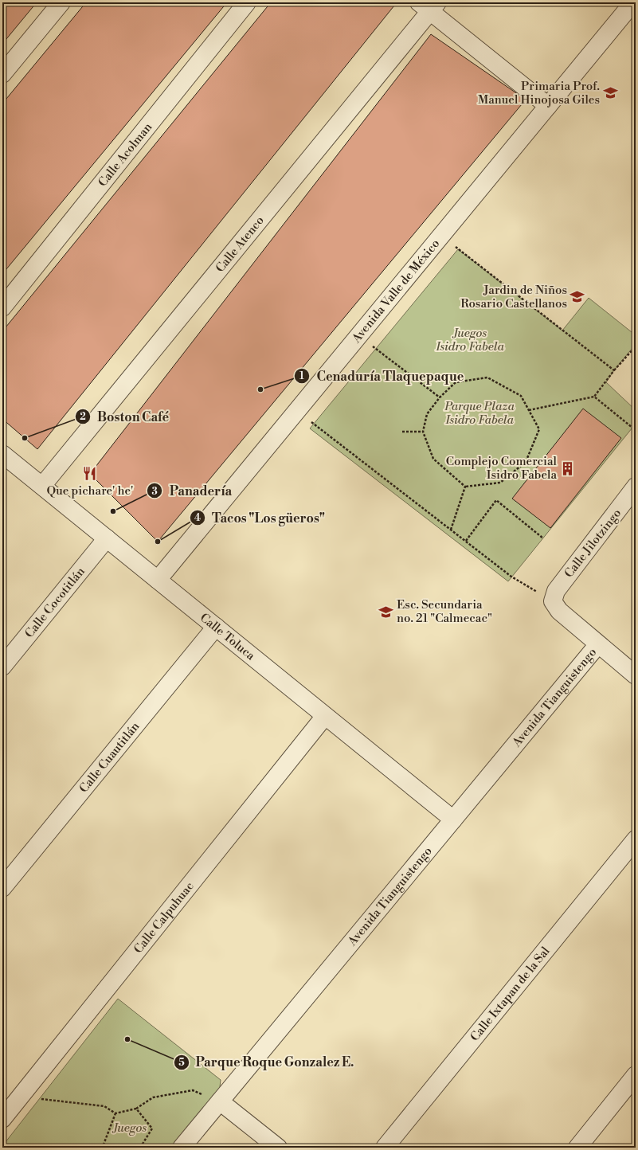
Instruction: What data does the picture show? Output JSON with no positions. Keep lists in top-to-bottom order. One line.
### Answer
{"streets":{"street":["Calle Acolman","Calle Atenco","Avenida Valle de México","Calle Jilotzingo","Calle Cocotitlán","Calle Toluca","Avenida Tianguistengo","Calle Cuautitlán","Calle Calpuhuac","Calle Ixtapan de la Sal"]},"crossings":[["Calle Atenco","Calle Toluca"],["Avenida Valle de México","Calle Toluca"],["Calle Cocotitlán","Calle Toluca"],["Calle Toluca","Avenida Tianguistengo"],["Calle Toluca","Calle Cuautitlán"],["Calle Toluca","Calle Calpuhuac"]],"parks":["Juegos Isidro Fabela","Parque Plaza Isidro Fabela","Juegos"],"places":{"school or university":["Primaria Prof. Manuel Hinojosa Giles","Jardin de Niños Rosario Castellanos","Esc. Secundaria no. 21 \"Calmecac\""],"other":["Cenaduría Tlaquepaque","Boston Café","Panadería","Tacos \"Los güeros\"","Parque Roque Gonzalez E."],"building":["Complejo Comercial Isidro Fabela"],"restaurant":["Que pichare' he'"]}}
